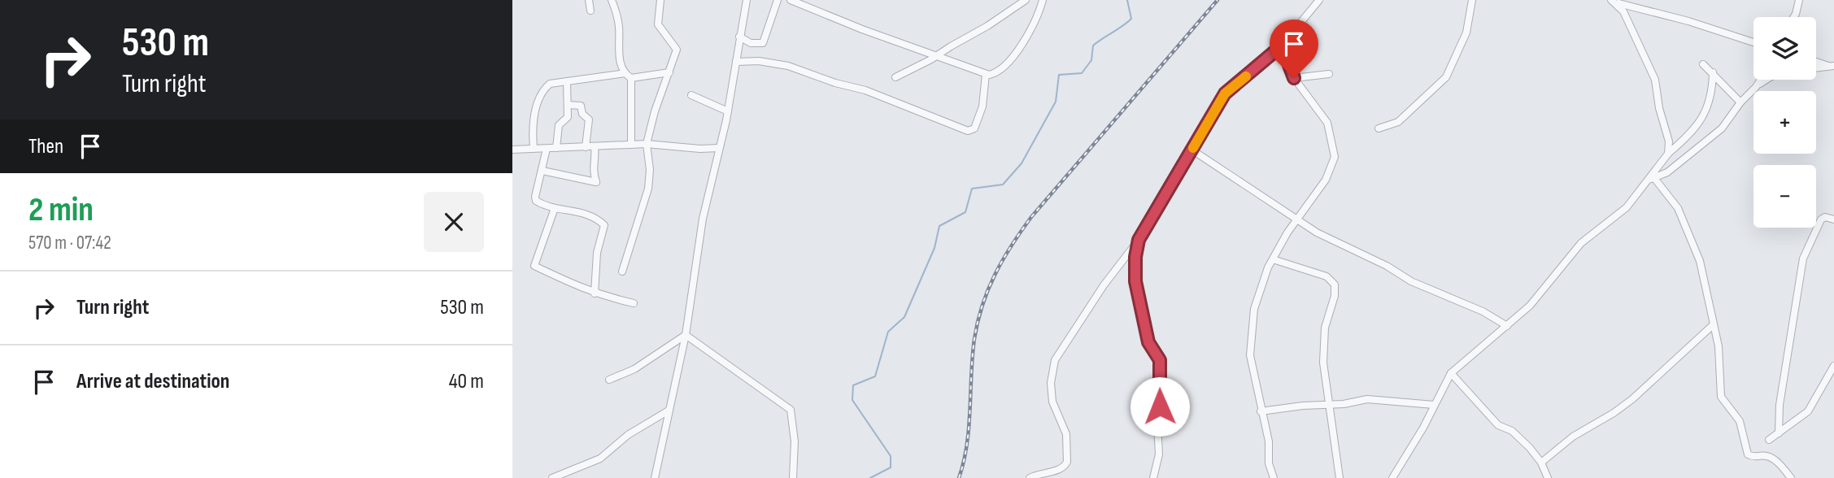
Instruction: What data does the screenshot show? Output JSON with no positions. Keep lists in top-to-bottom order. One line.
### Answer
{"page":{"turn":["530 m","Turn right"],"map_buttons":["+","−"],"then":"Then","heading":["2 min","570 m · 07:42"],"list":[{"name":"Turn right","value":"530 m"},{"name":"Arrive at destination","value":"40 m"}]}}
